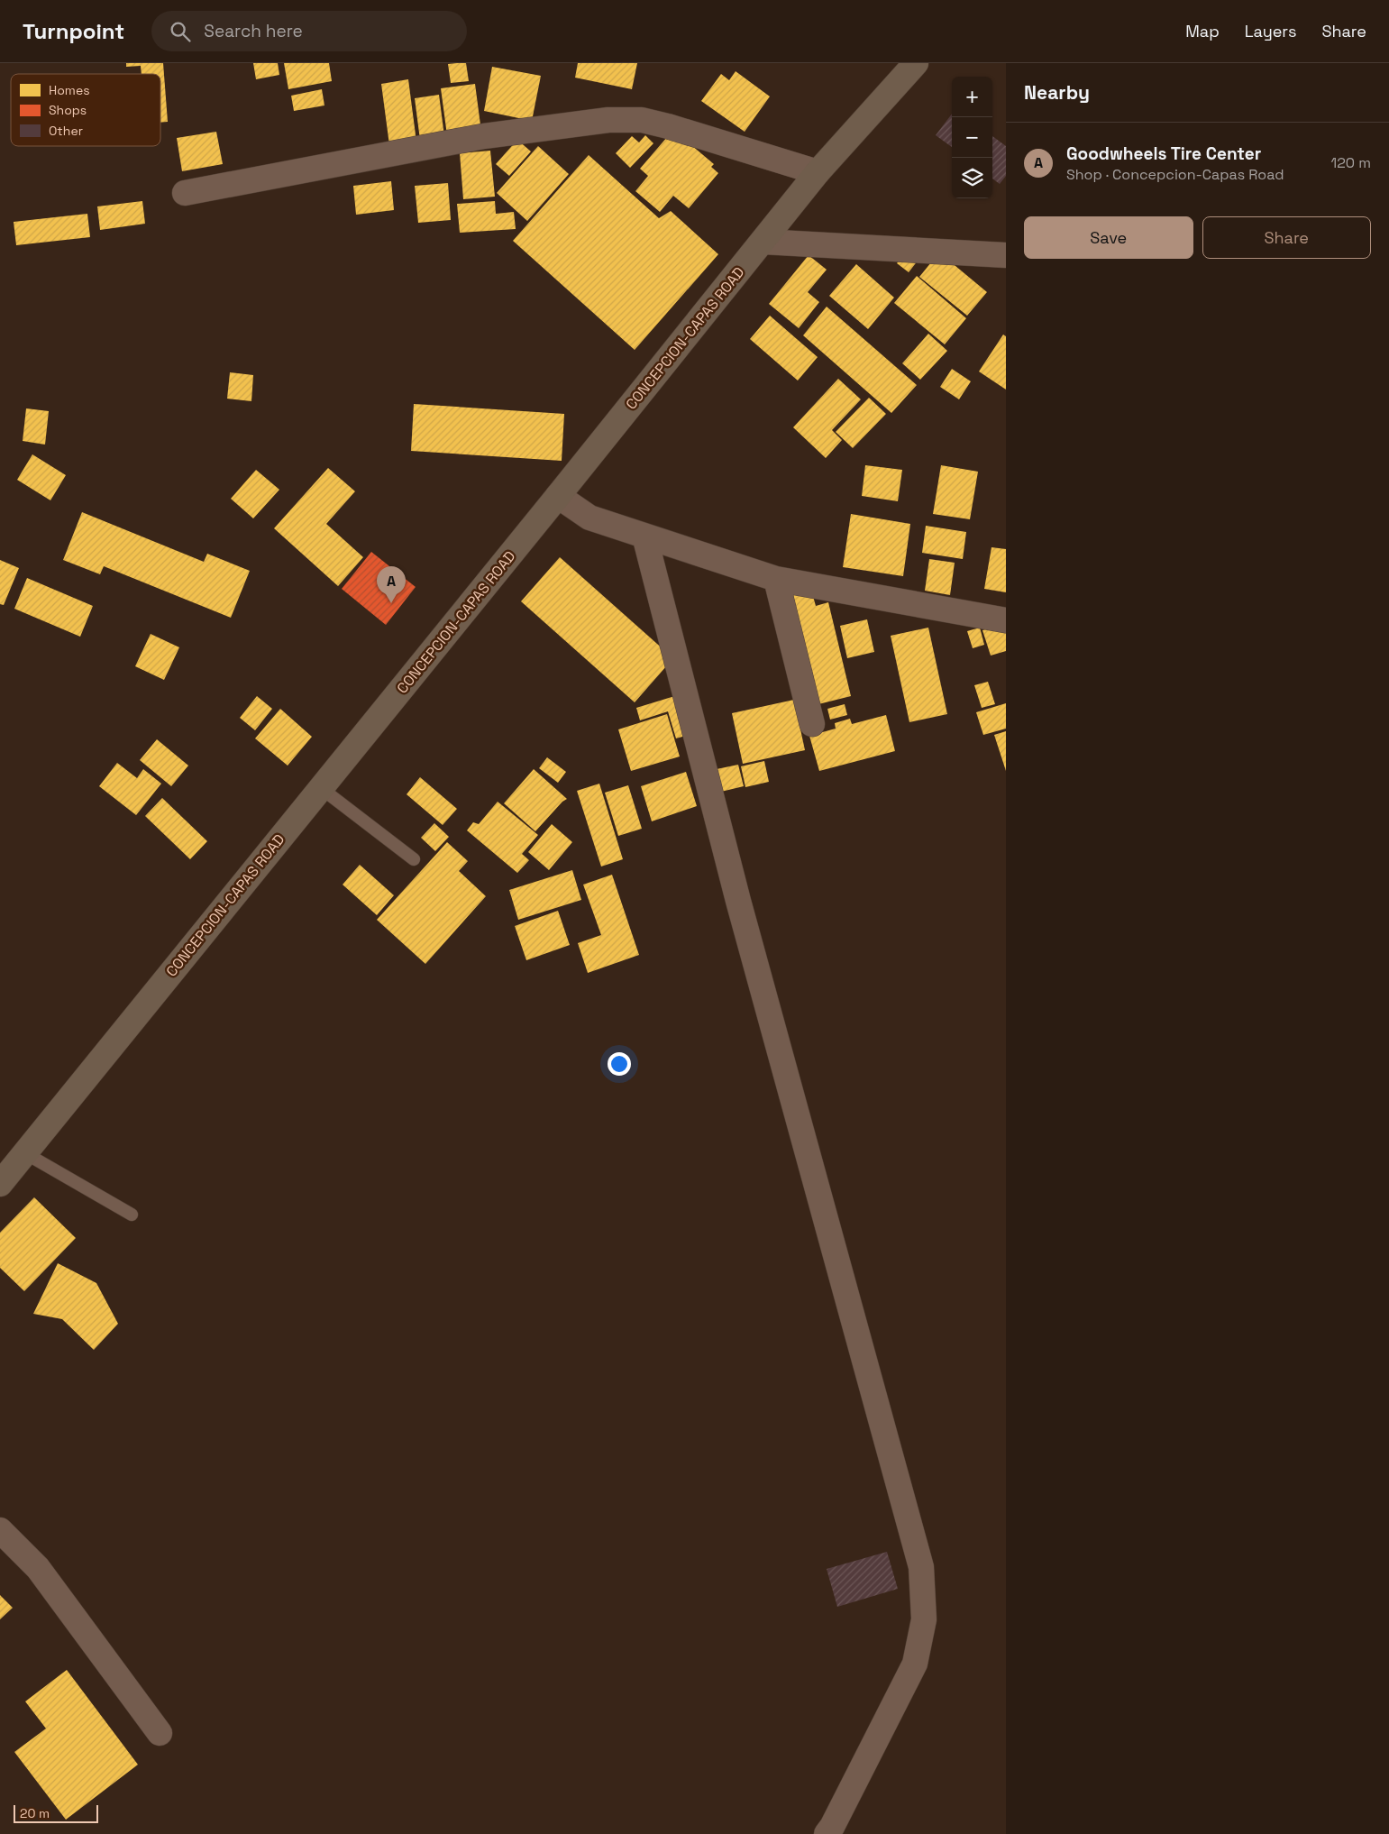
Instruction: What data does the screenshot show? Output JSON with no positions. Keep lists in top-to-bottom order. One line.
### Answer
{"streets":{"main road":["CONCEPCION-CAPAS ROAD"]},"legend":["Homes","Shops","Other"],"scale_bar":"20 m","page":{"header":"Turnpoint","search":"Search here","nav":["Map","Layers","Share"],"heading":"Nearby","map_buttons":["+","−"],"list":[{"mark":"A","name":"Goodwheels Tire Center","note":"Shop · Concepcion-Capas Road","value":"120 m"}],"buttons":["Save","Share"],"pins":"A","scale":"20 m"}}
